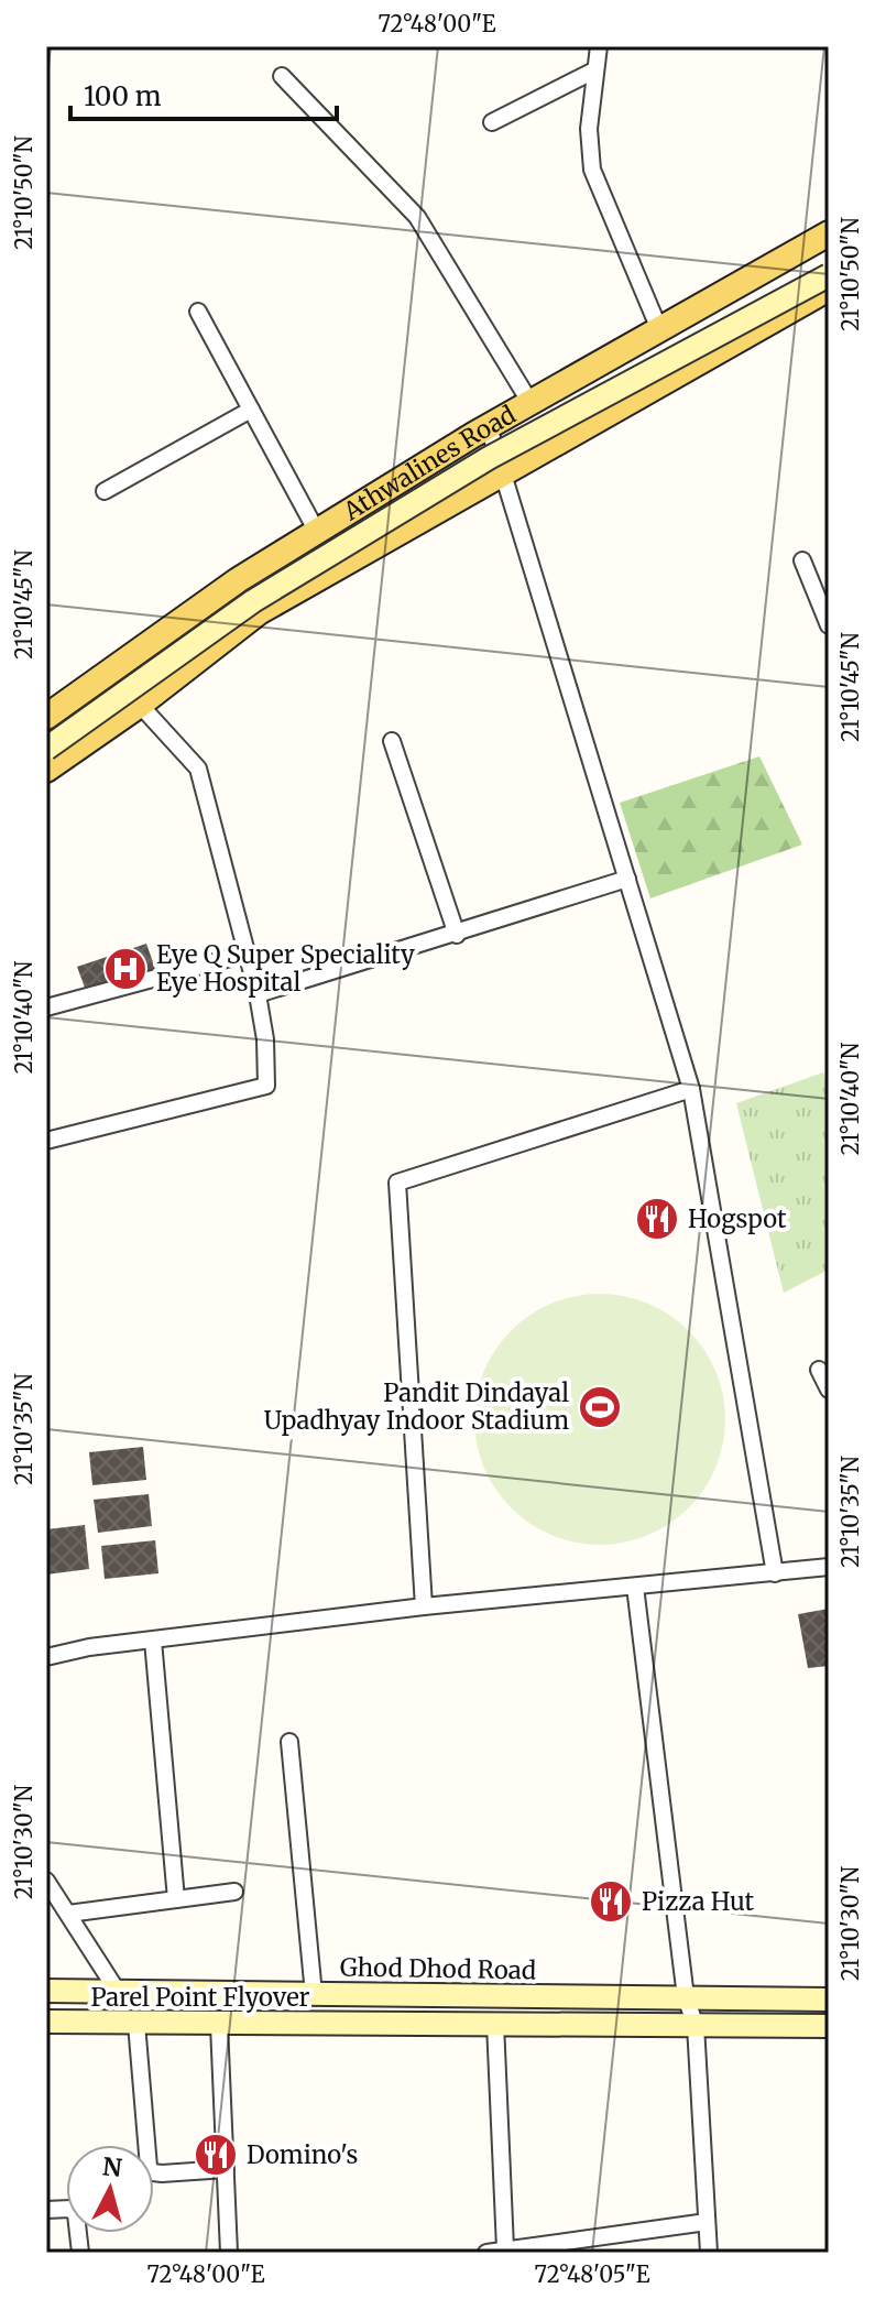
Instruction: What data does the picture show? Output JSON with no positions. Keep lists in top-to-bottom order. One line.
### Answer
{"streets":{"main road":["Athwalines Road","Ghod Dhod Road","Parel Point Flyover"]},"places":{"hospital":["Eye Q Super Speciality Eye Hospital"],"restaurant":["Hogspot","Pizza Hut","Domino's"],"sports":["Pandit Dindayal Upadhyay Indoor Stadium"]},"scale_bar":"100 m","north":"top","coordinates":["72°48'00\"E","21°10'50\"N","21°10'45\"N","21°10'40\"N","21°10'35\"N","21°10'30\"N","72°48'05\"E"]}
